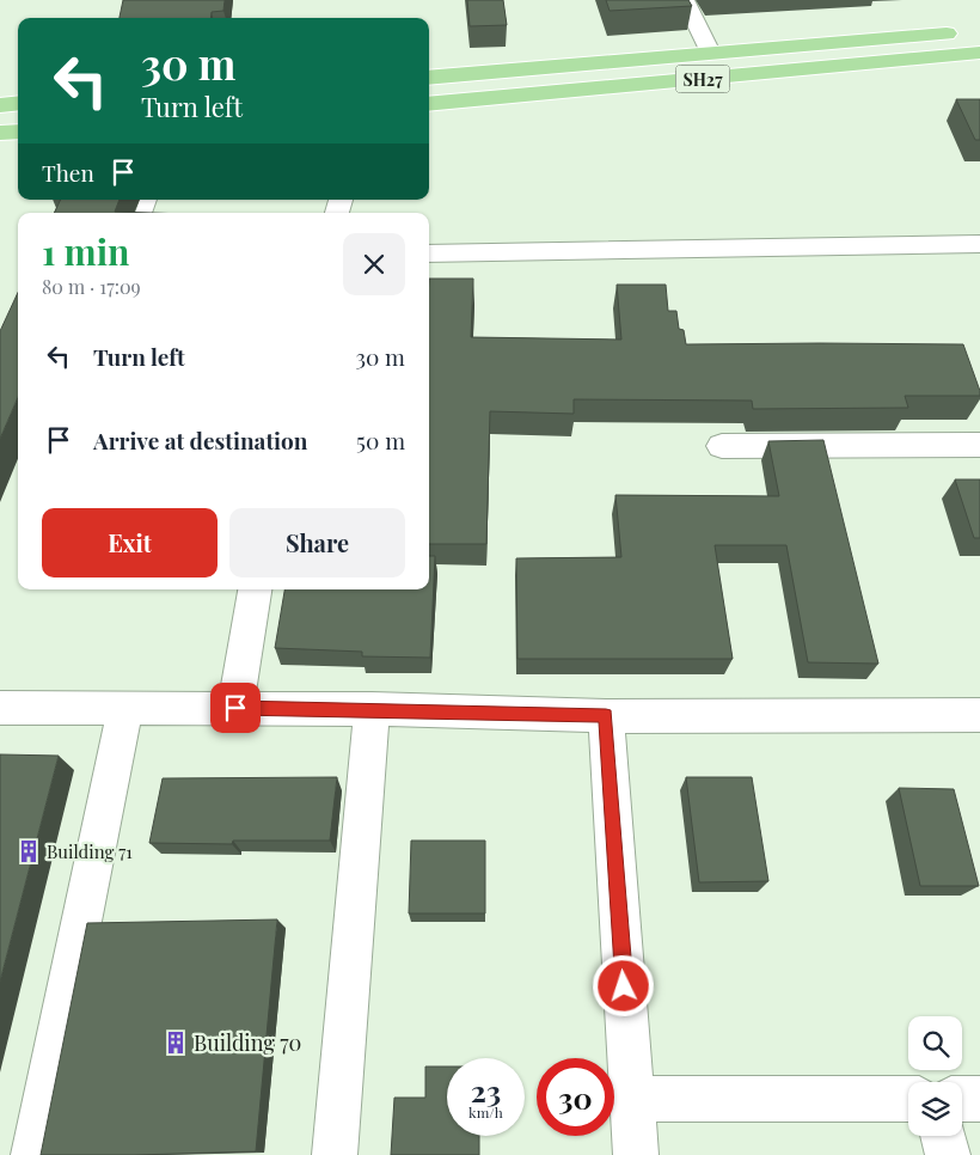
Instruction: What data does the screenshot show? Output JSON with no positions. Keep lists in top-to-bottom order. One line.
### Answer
{"streets":{"main road":["SH27"]},"places":{"building":["Building 71","Building 70"]},"page":{"turn":["30 m","Turn left"],"then":"Then","heading":["1 min","80 m · 17:09"],"list":[{"name":"Turn left","value":"30 m"},{"name":"Arrive at destination","value":"50 m"}],"buttons":["Exit","Share"],"speed":"23 km/h","limit":"30"}}
